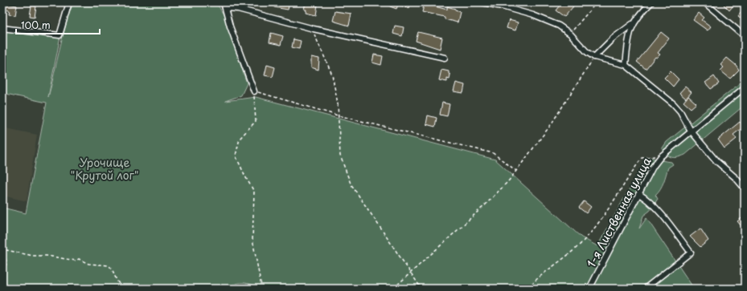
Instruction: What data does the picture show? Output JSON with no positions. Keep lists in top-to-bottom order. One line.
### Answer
{"streets":{"street":["1-я Лиственная улица"]},"parks":["Урочище \"Крутой лог\""],"scale_bar":"100 m"}
